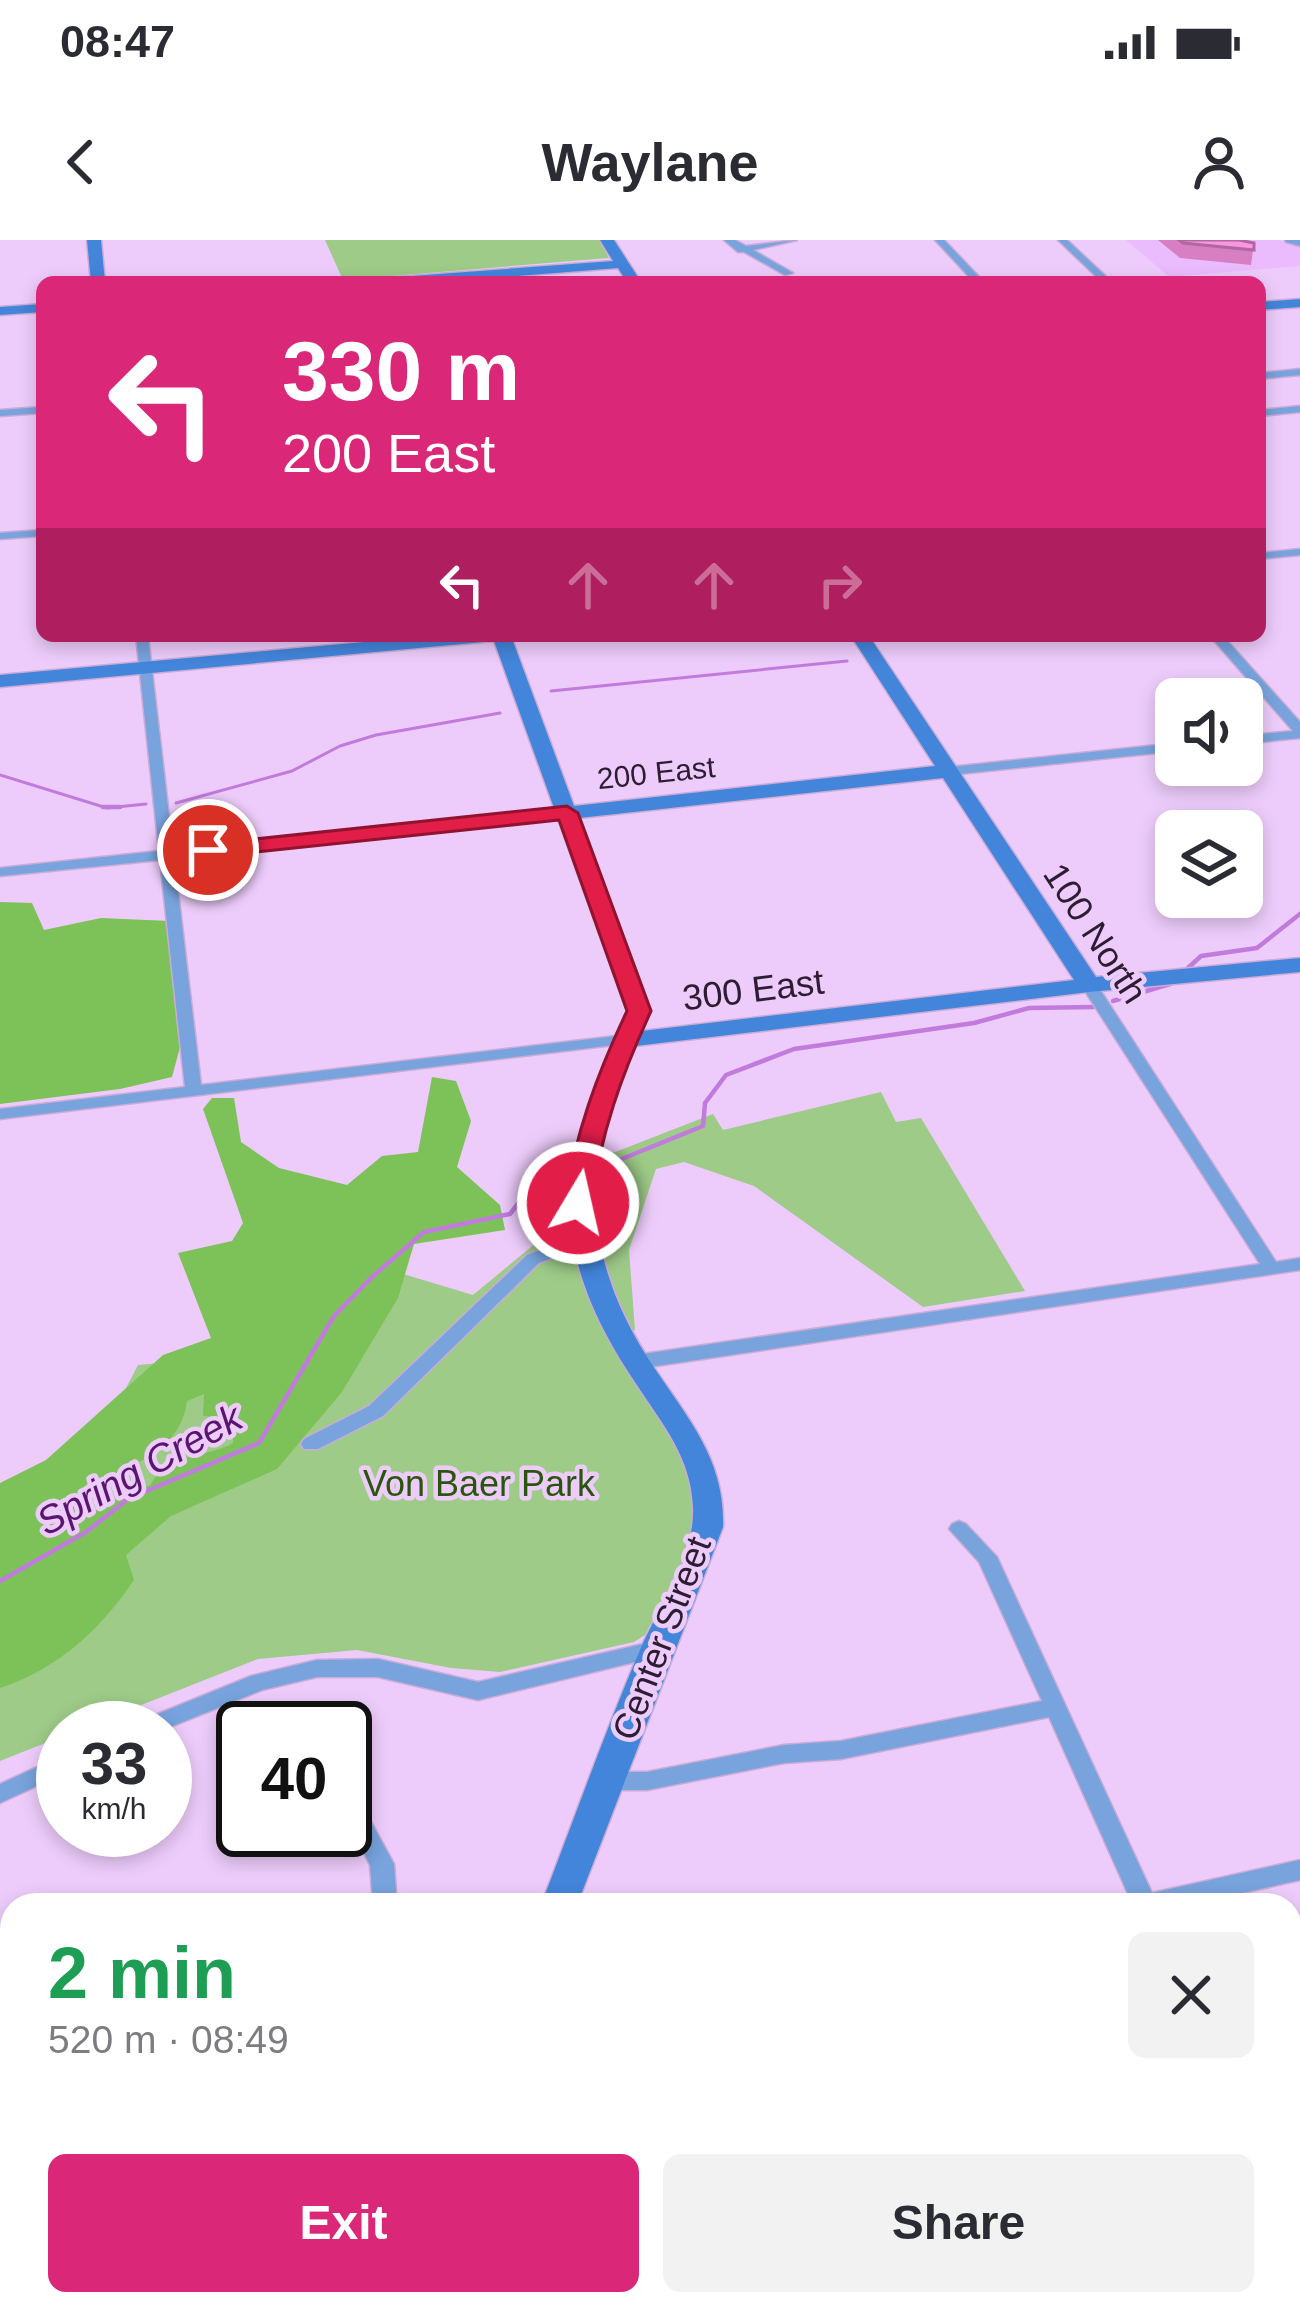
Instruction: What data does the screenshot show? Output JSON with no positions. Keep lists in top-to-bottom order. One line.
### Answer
{"streets":{"street":["200 East","100 North","300 East","Center Street"]},"crossings":[["200 East","100 North"],["100 North","300 East"],["300 East","Center Street"]],"water":["Spring Creek"],"parks":["Von Baer Park"],"page":{"status":"08:47","header":"Waylane","turn":["330 m","200 East"],"speed":"33 km/h","limit":"40","heading":["2 min","520 m · 08:49"],"buttons":["Exit","Share"]}}
